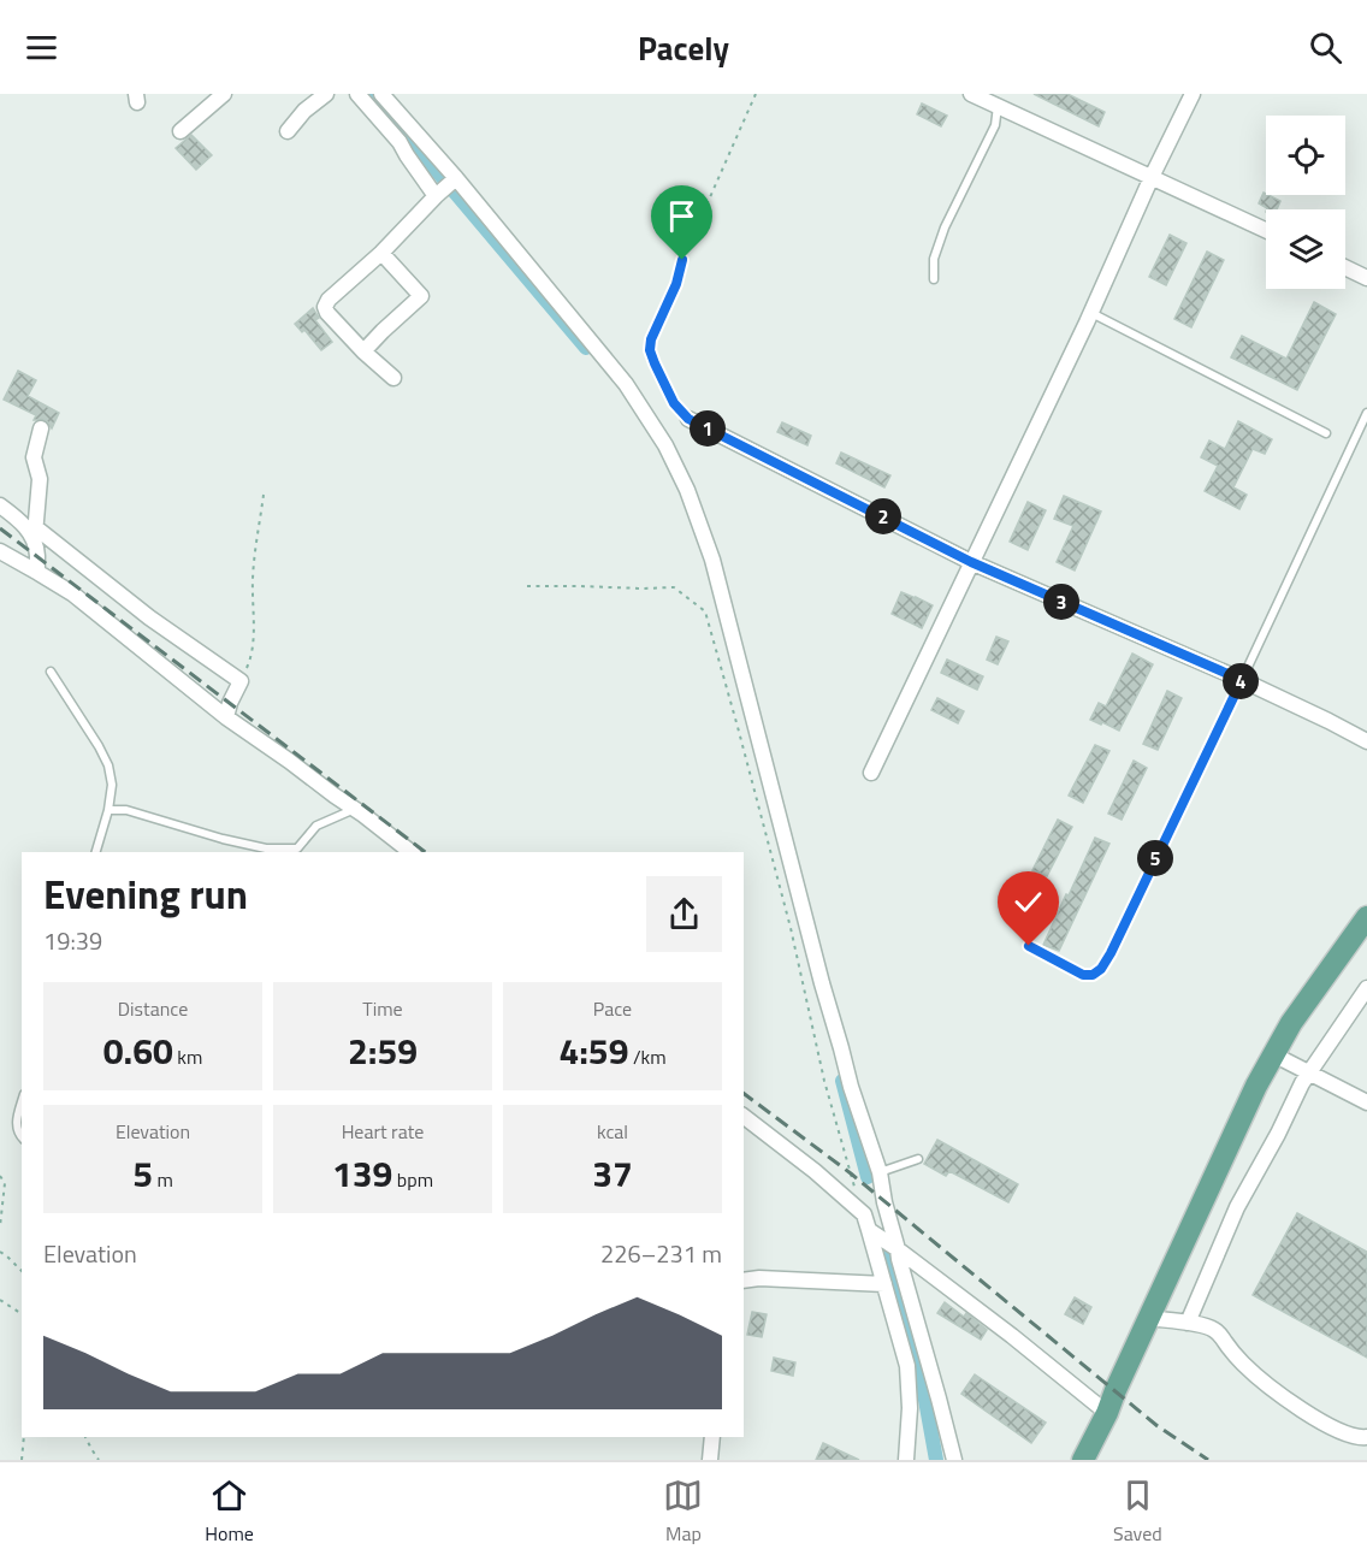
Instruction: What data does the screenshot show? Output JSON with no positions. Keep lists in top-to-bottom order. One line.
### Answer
{"page":{"header":"Pacely","pins":["1","2","3","4","5"],"heading":["Evening run","19:39"],"stats":[["Distance","0.60 km"],["Time","2:59"],["Pace","4:59 /km"],["Elevation","5 m"],["Heart rate","139 bpm"],["kcal","37"]],"chart":["Elevation","226–231 m"],"tabs":["Home","Map","Saved"]}}
